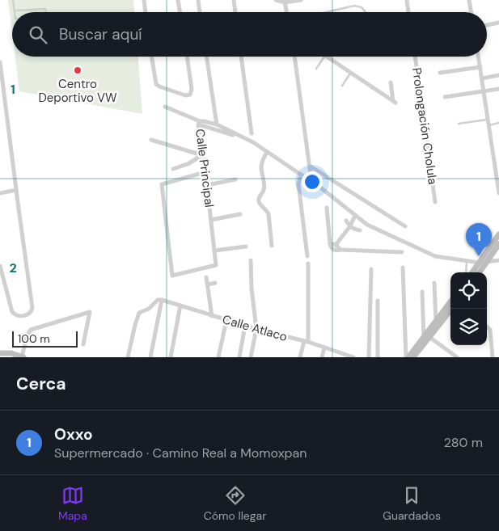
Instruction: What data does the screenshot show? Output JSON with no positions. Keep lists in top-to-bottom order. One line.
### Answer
{"streets":{"street":["Prolongación Cholula","Calle Principal","Calle Atlaco"]},"places":["Centro Deportivo VW"],"scale_bar":"100 m","page":{"search":"Buscar aquí","pins":"1","scale":"100 m","heading":"Cerca","list":[{"mark":"1","name":"Oxxo","note":"Supermercado · Camino Real a Momoxpan","value":"280 m"}],"nav":["Mapa","Cómo llegar","Guardados"]},"grid":{"rows":["1","2"]}}
